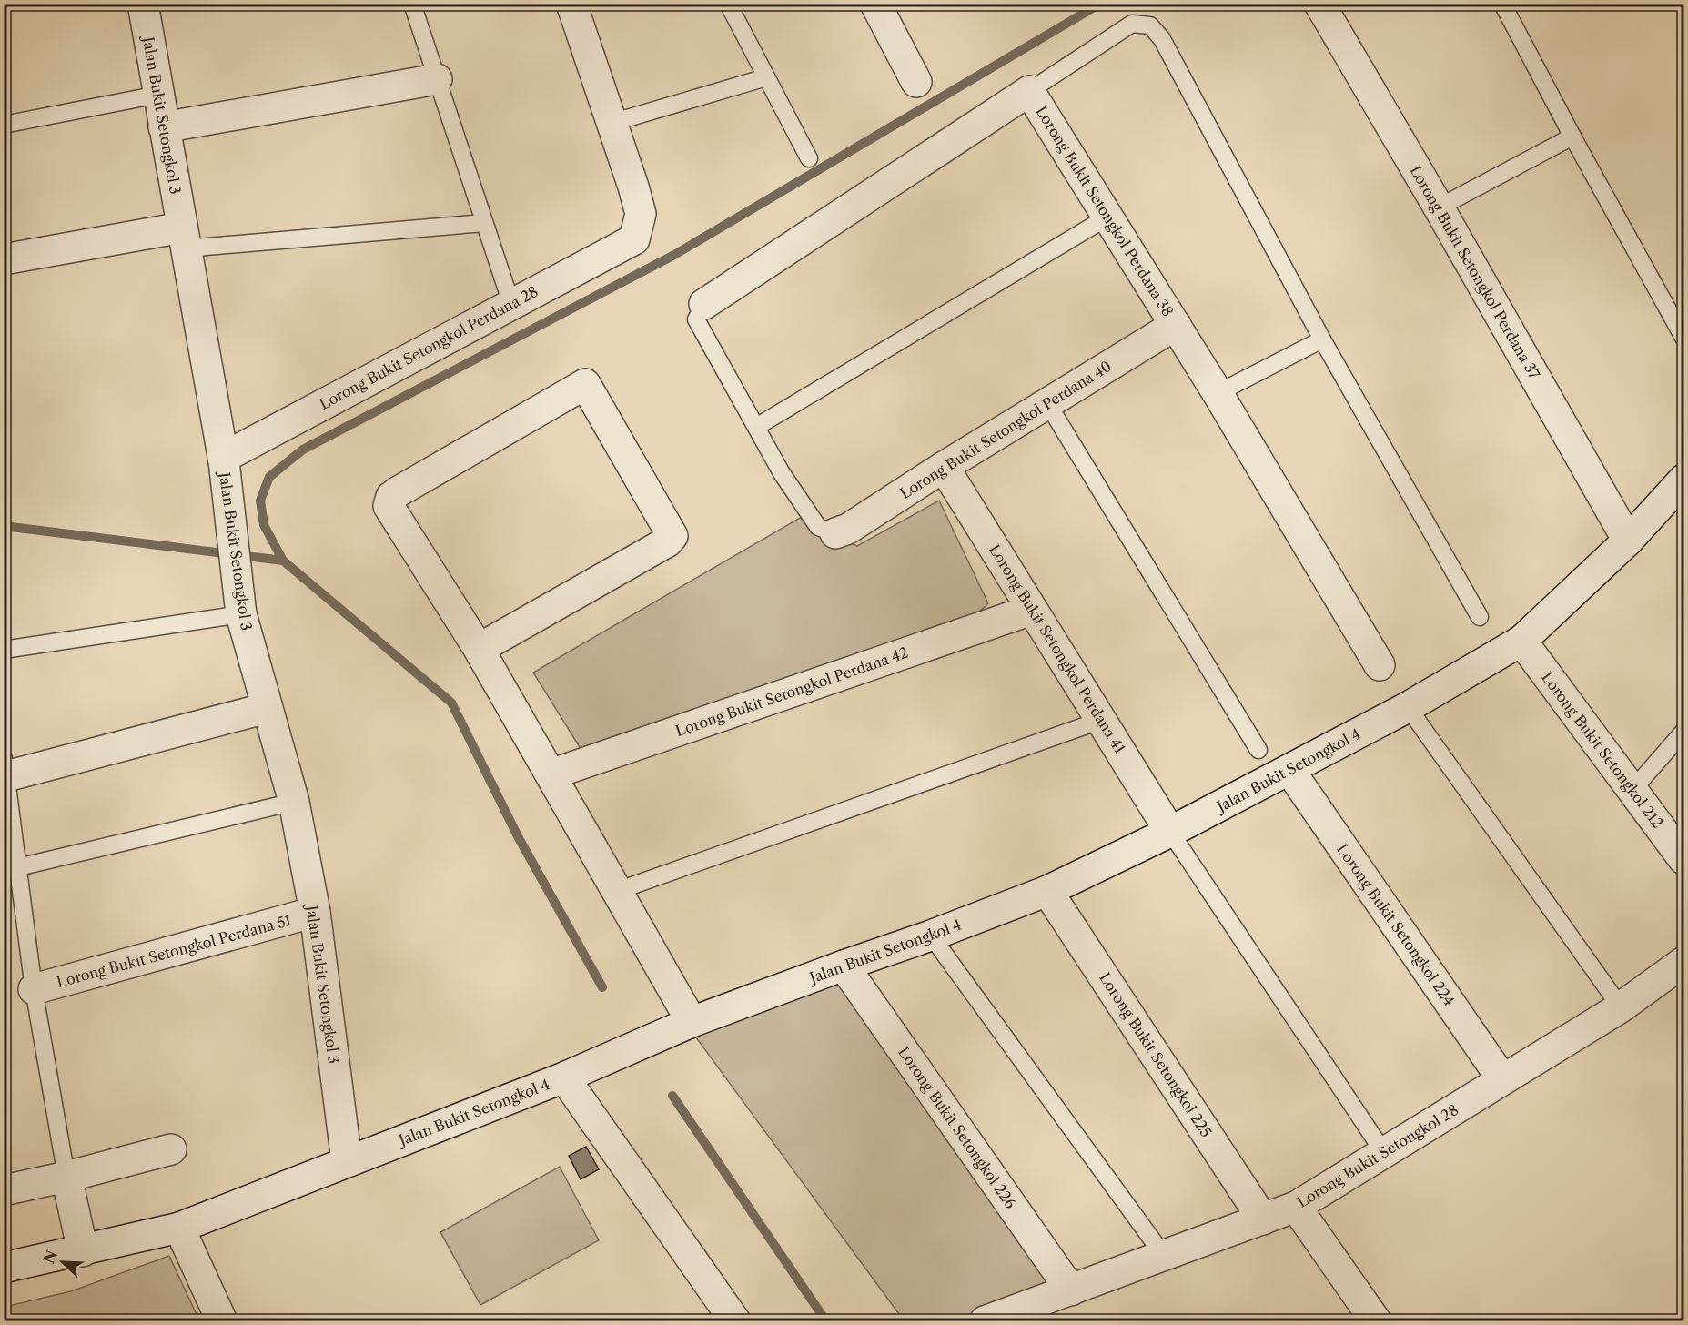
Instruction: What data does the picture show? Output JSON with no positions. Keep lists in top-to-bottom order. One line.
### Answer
{"streets":{"street":["Jalan Bukit Setongkol 3","Lorong Bukit Setongkol Perdana 38","Lorong Bukit Setongkol Perdana 37","Lorong Bukit Setongkol Perdana 28","Lorong Bukit Setongkol Perdana 40","Lorong Bukit Setongkol Perdana 41","Lorong Bukit Setongkol Perdana 42","Lorong Bukit Setongkol 212","Jalan Bukit Setongkol 4","Lorong Bukit Setongkol 224","Lorong Bukit Setongkol Perdana 51","Lorong Bukit Setongkol 225","Lorong Bukit Setongkol 226","Lorong Bukit Setongkol 28"]},"crossings":[["Jalan Bukit Setongkol 3","Lorong Bukit Setongkol Perdana 28"],["Jalan Bukit Setongkol 3","Jalan Bukit Setongkol 4"],["Jalan Bukit Setongkol 3","Lorong Bukit Setongkol Perdana 51"],["Lorong Bukit Setongkol Perdana 38","Lorong Bukit Setongkol Perdana 40"],["Lorong Bukit Setongkol Perdana 37","Jalan Bukit Setongkol 4"],["Lorong Bukit Setongkol Perdana 40","Lorong Bukit Setongkol Perdana 41"],["Lorong Bukit Setongkol Perdana 41","Lorong Bukit Setongkol Perdana 42"],["Lorong Bukit Setongkol Perdana 41","Jalan Bukit Setongkol 4"],["Lorong Bukit Setongkol 212","Jalan Bukit Setongkol 4"],["Jalan Bukit Setongkol 4","Lorong Bukit Setongkol 224"],["Jalan Bukit Setongkol 4","Lorong Bukit Setongkol 225"],["Jalan Bukit Setongkol 4","Lorong Bukit Setongkol 226"],["Lorong Bukit Setongkol 224","Lorong Bukit Setongkol 28"],["Lorong Bukit Setongkol 225","Lorong Bukit Setongkol 28"],["Lorong Bukit Setongkol 226","Lorong Bukit Setongkol 28"]],"north":"top left"}
